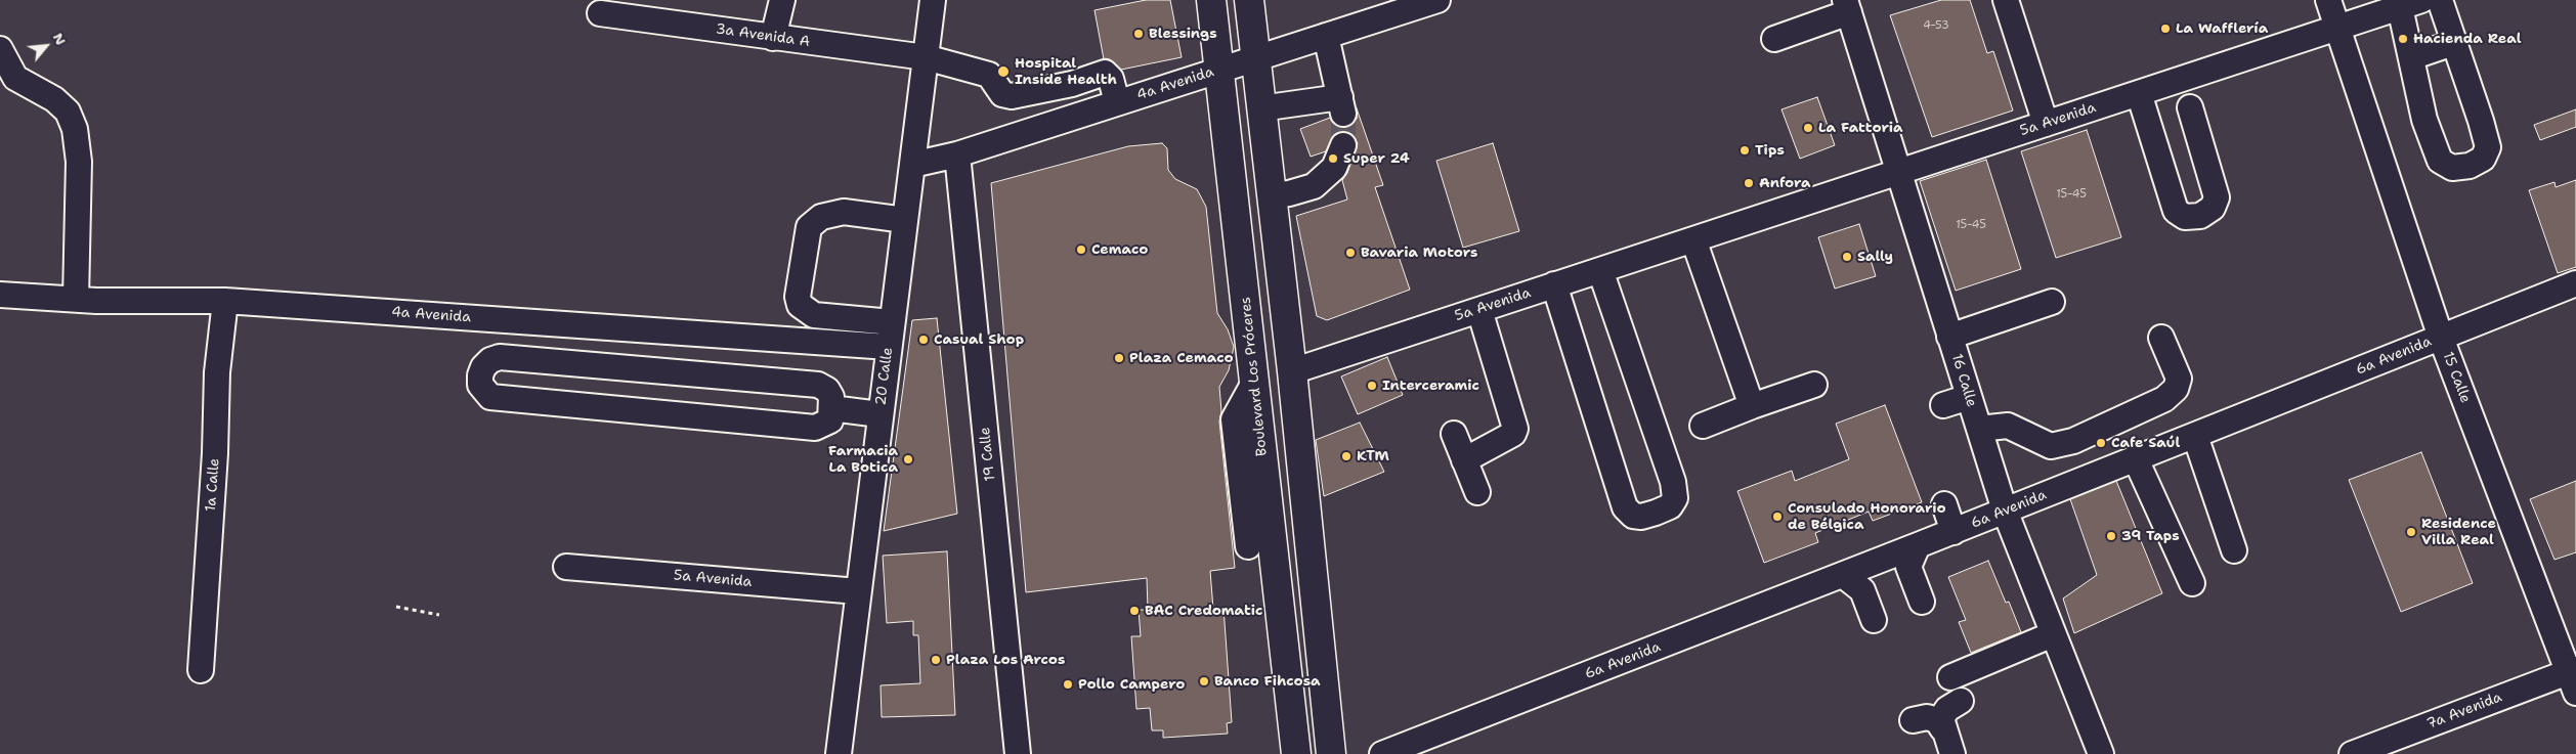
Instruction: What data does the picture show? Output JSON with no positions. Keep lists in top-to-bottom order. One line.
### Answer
{"streets":{"highway":["Boulevard Los Próceres"],"street":["3a Avenida A","4a Avenida","5a Avenida","6a Avenida","20 Calle","15 Calle","16 Calle","19 Calle","1a Calle","7a Avenida"]},"crossings":[["3a Avenida A","4a Avenida"],["3a Avenida A","20 Calle"],["4a Avenida","20 Calle"],["4a Avenida","Boulevard Los Próceres"],["4a Avenida","19 Calle"],["4a Avenida","1a Calle"],["5a Avenida","20 Calle"],["5a Avenida","15 Calle"],["5a Avenida","16 Calle"],["6a Avenida","15 Calle"],["6a Avenida","16 Calle"],["15 Calle","7a Avenida"]],"places":["La Wafflería","Blessings","Hacienda Real","Hospital Inside Health","La Fattoria","Tips","Super 24","Anfora","Cemaco","Bavaria Motors","Sally","Casual Shop","Plaza Cemaco","Interceramic","Cafe Saúl","KTM","Farmacia La Botica","Consulado Honorario de Bélgica","Residence Villa Real","39 Taps","BAC Credomatic","Plaza Los Arcos","Banco Fihcosa","Pollo Campero"],"house_numbers":["4-53","15-45","15-45"],"north":"top right"}
